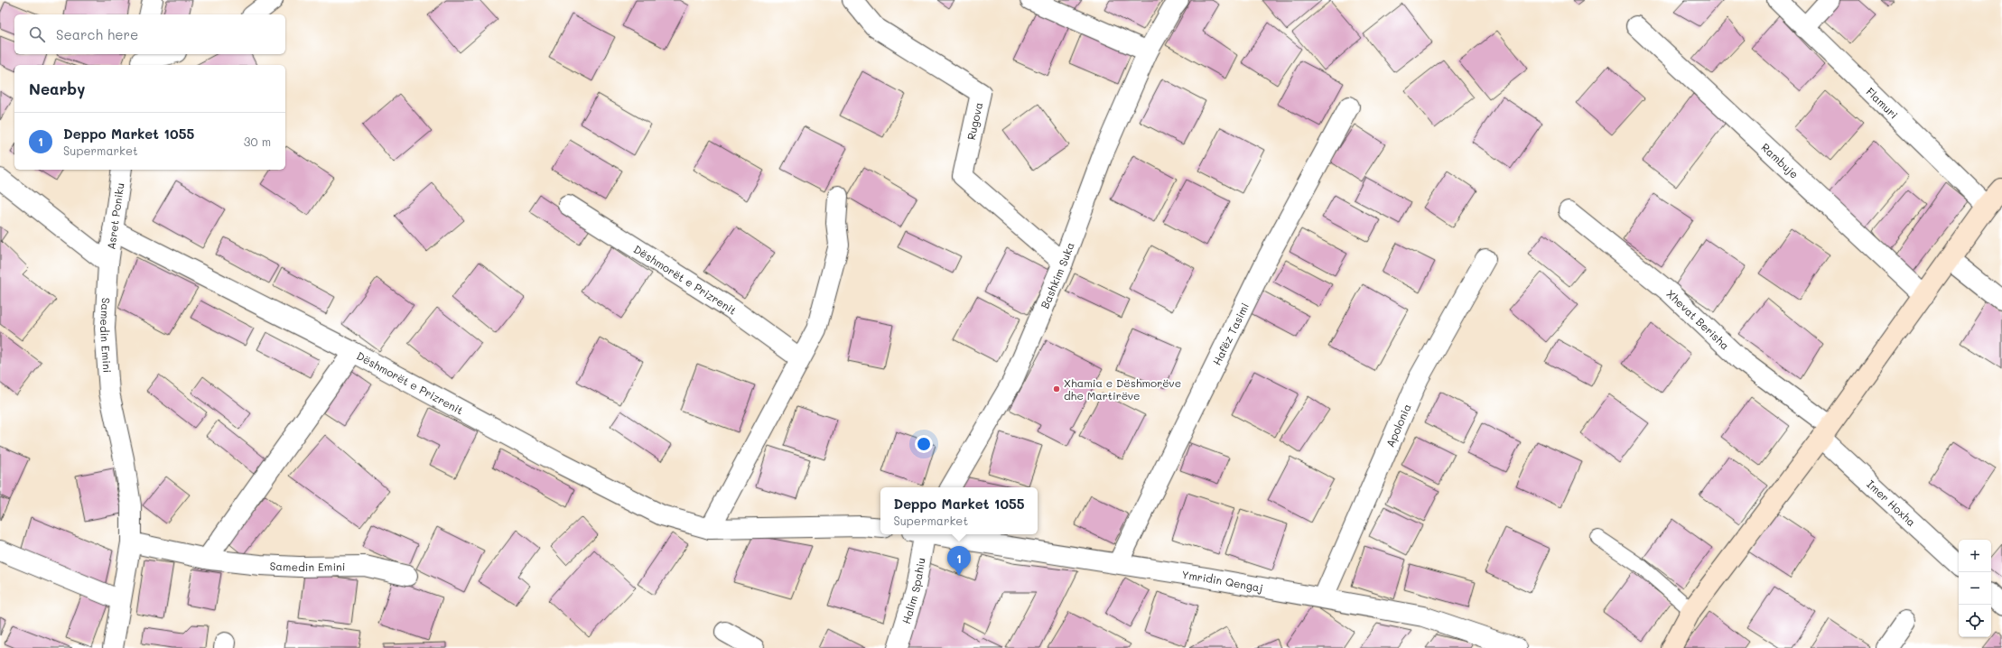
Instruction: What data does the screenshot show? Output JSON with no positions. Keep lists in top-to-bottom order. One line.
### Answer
{"streets":{"street":["Flamuri","Rugova","Rambuje","Asret Poniku","Bashkim Suka","Dëshmorët e Prizrenit","Xhevat Berisha","Hafëz Tasimi","Samedin Emini","Apolonia","Imer Hoxha","Ymridin Qengaj","Halim Spahiu"]},"crossings":[["Rugova","Bashkim Suka"],["Asret Poniku","Dëshmorët e Prizrenit"],["Asret Poniku","Samedin Emini"],["Xhevat Berisha","Imer Hoxha"],["Hafëz Tasimi","Ymridin Qengaj"],["Apolonia","Ymridin Qengaj"]],"places":["Xhamia e Dëshmorëve dhe Martirëve"],"page":{"search":"Search here","heading":"Nearby","list":[{"mark":"1","name":"Deppo Market 1055","note":"Supermarket","value":"30 m"}],"popup":["Deppo Market 1055","Supermarket"],"map_buttons":["+","−"],"pins":"1"}}
